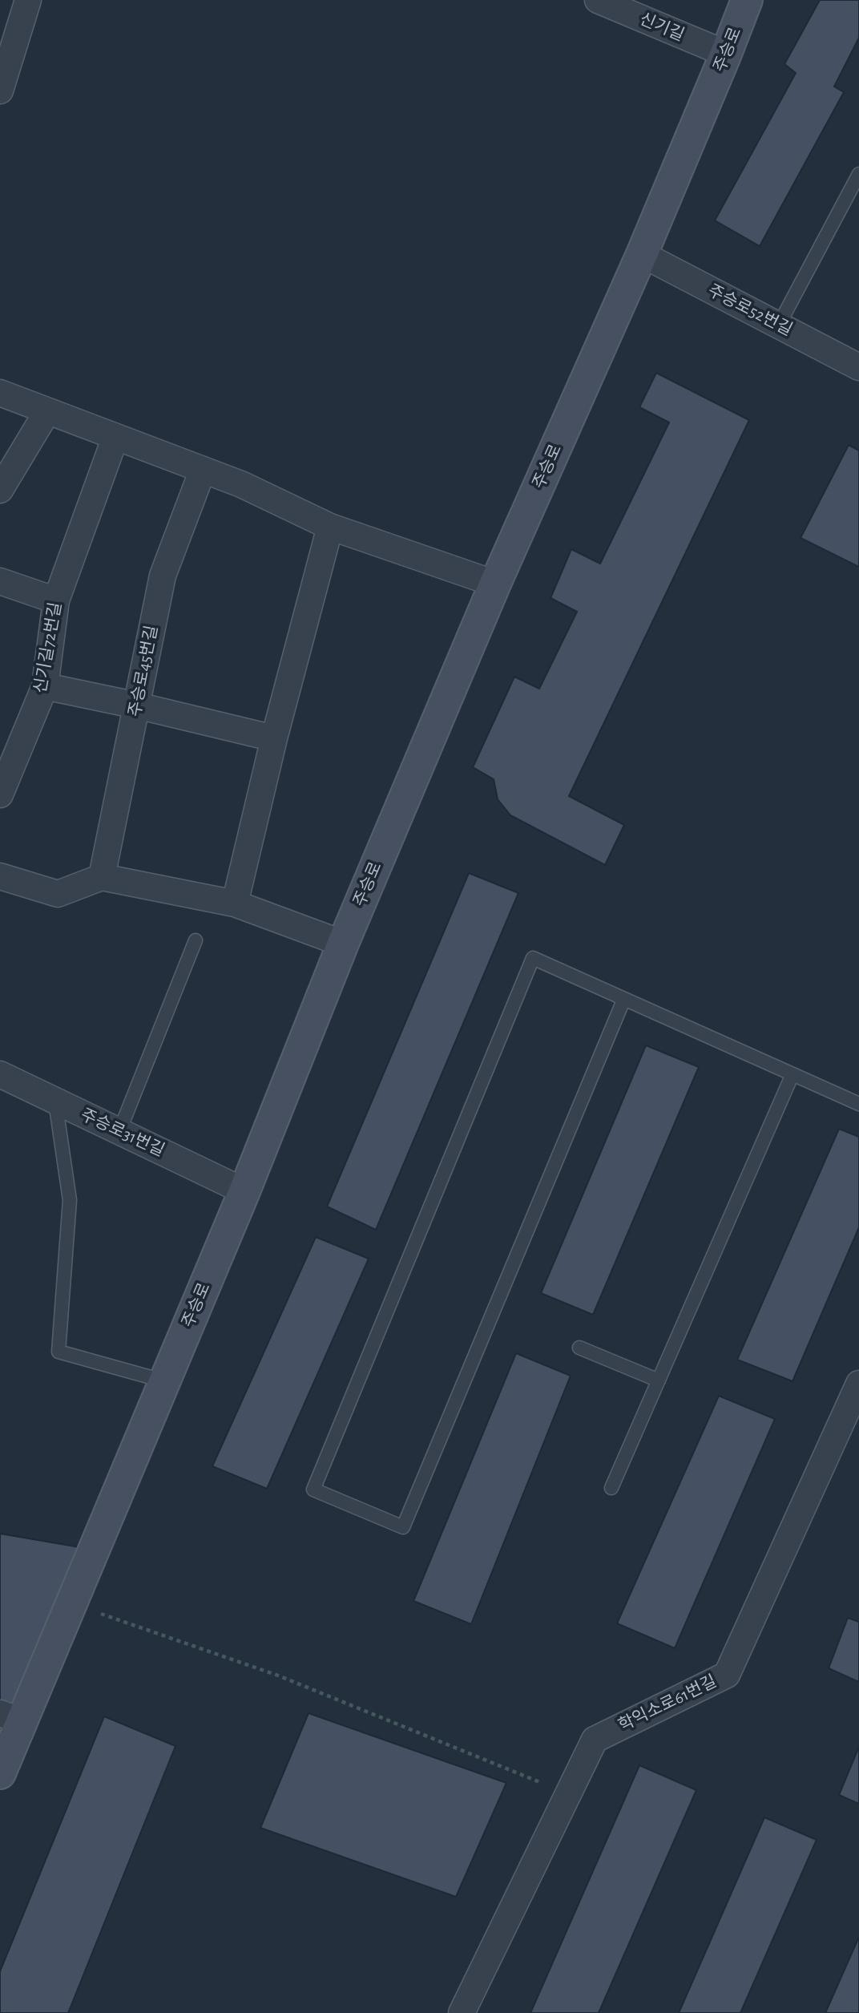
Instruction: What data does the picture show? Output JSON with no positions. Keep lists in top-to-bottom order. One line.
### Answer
{"streets":{"street":["신기길","주승로","주승로52번길","신기길72번길","주승로45번길","주승로31번길","학익소로61번길"]},"crossings":[["신기길","주승로"],["주승로","주승로52번길"],["주승로","주승로31번길"]]}
